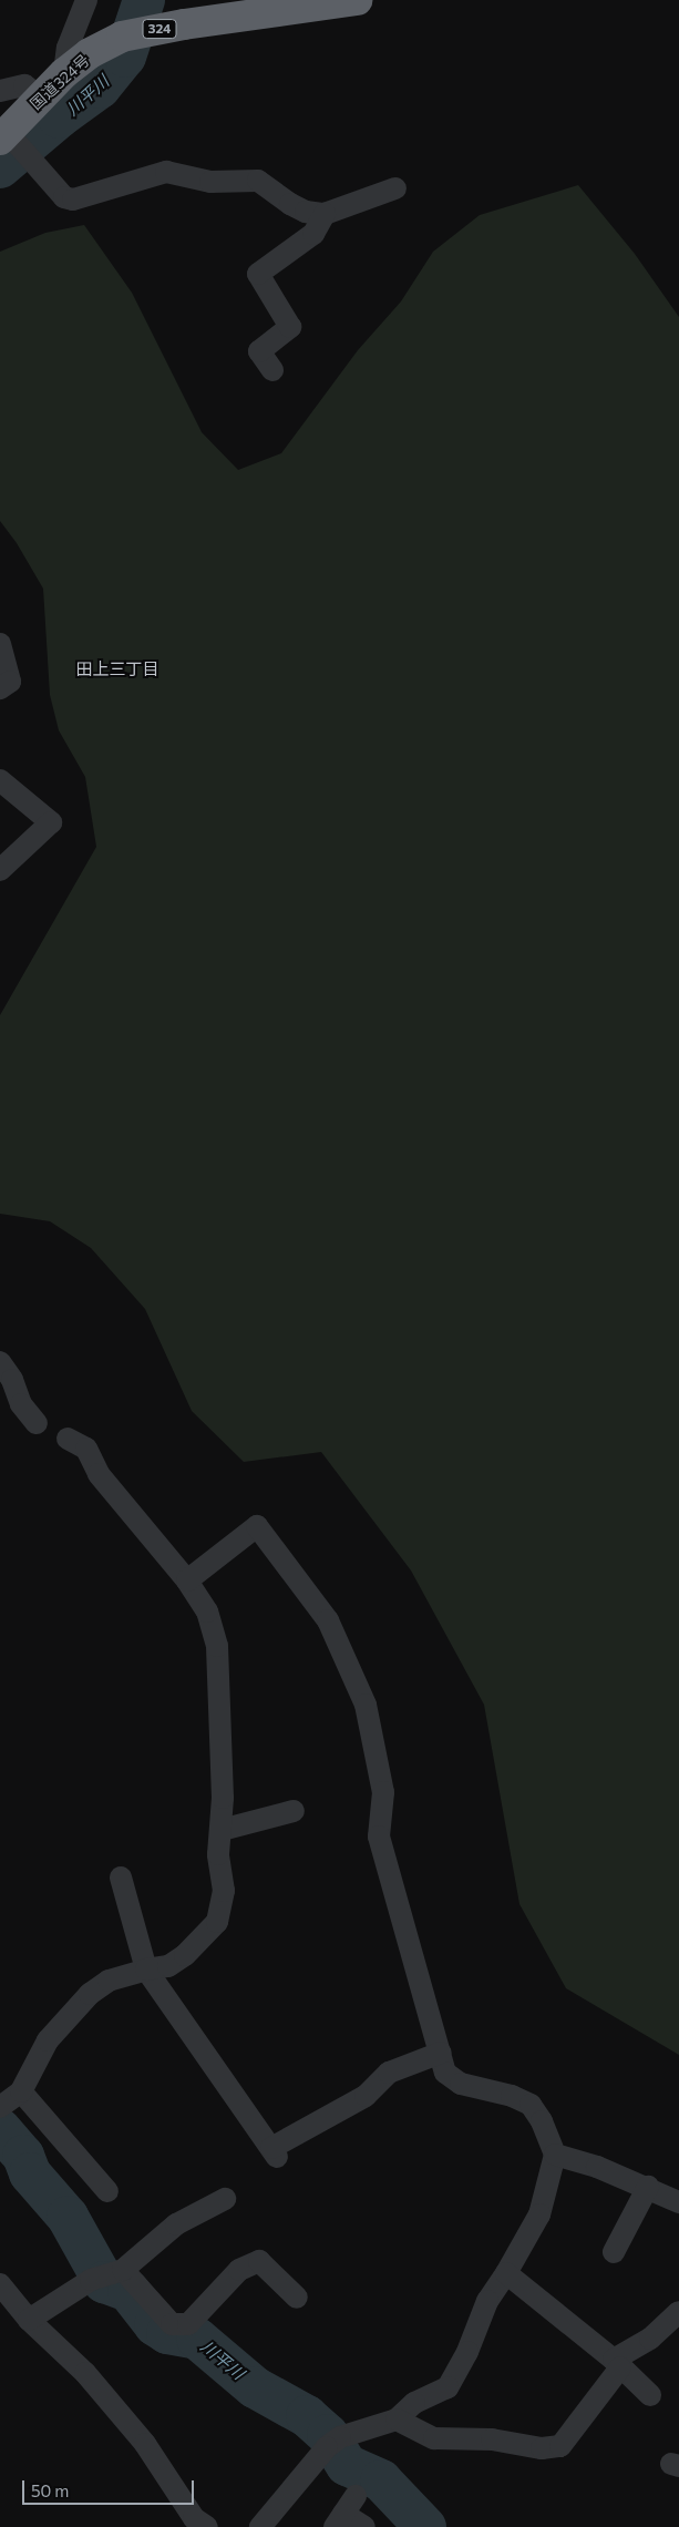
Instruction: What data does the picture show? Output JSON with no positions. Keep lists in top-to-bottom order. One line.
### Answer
{"streets":{"highway":["324","国道324号"]},"districts":["田上三丁目"],"water":["川平川"],"scale_bar":"50 m"}
